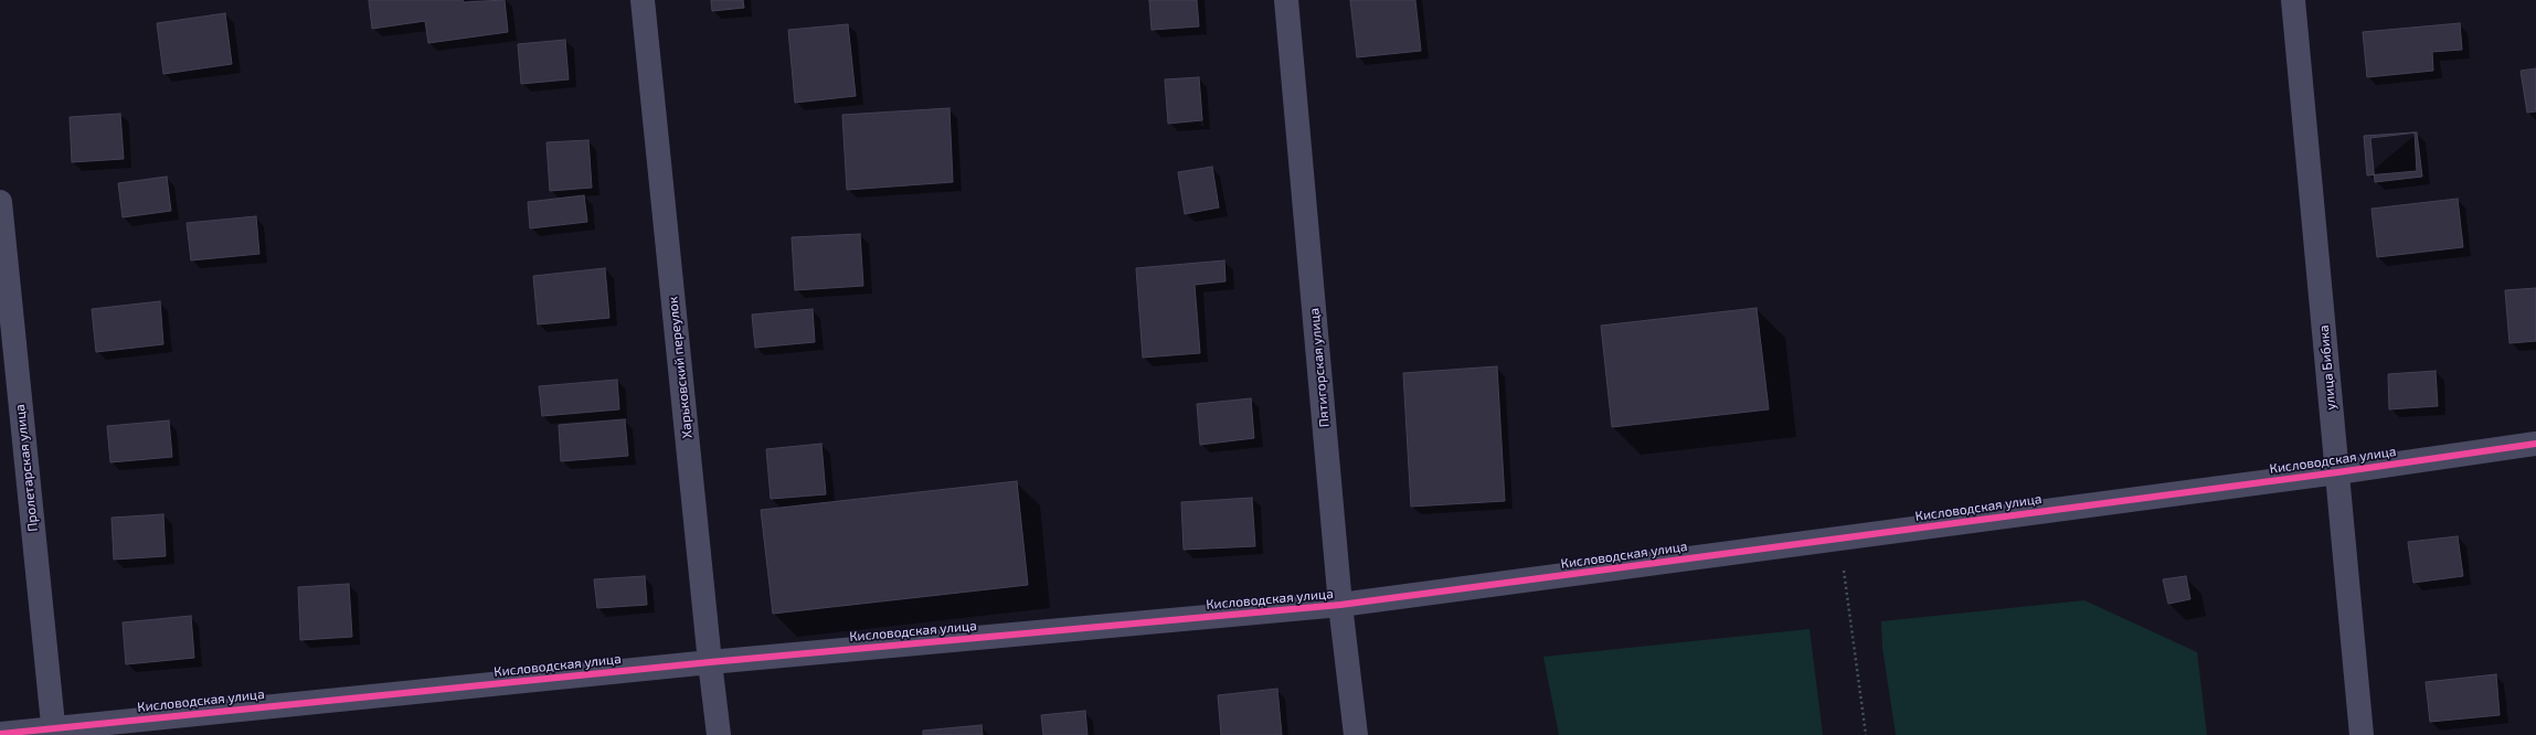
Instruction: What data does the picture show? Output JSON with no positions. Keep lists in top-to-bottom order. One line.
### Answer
{"streets":{"street":["Харьковский переулок","Пятигорская улица","улица Бибика","Кисловодская улица","Пролетарская улица"]},"crossings":[["Харьковский переулок","Кисловодская улица"],["Пятигорская улица","Кисловодская улица"],["улица Бибика","Кисловодская улица"],["Кисловодская улица","Пролетарская улица"]]}
